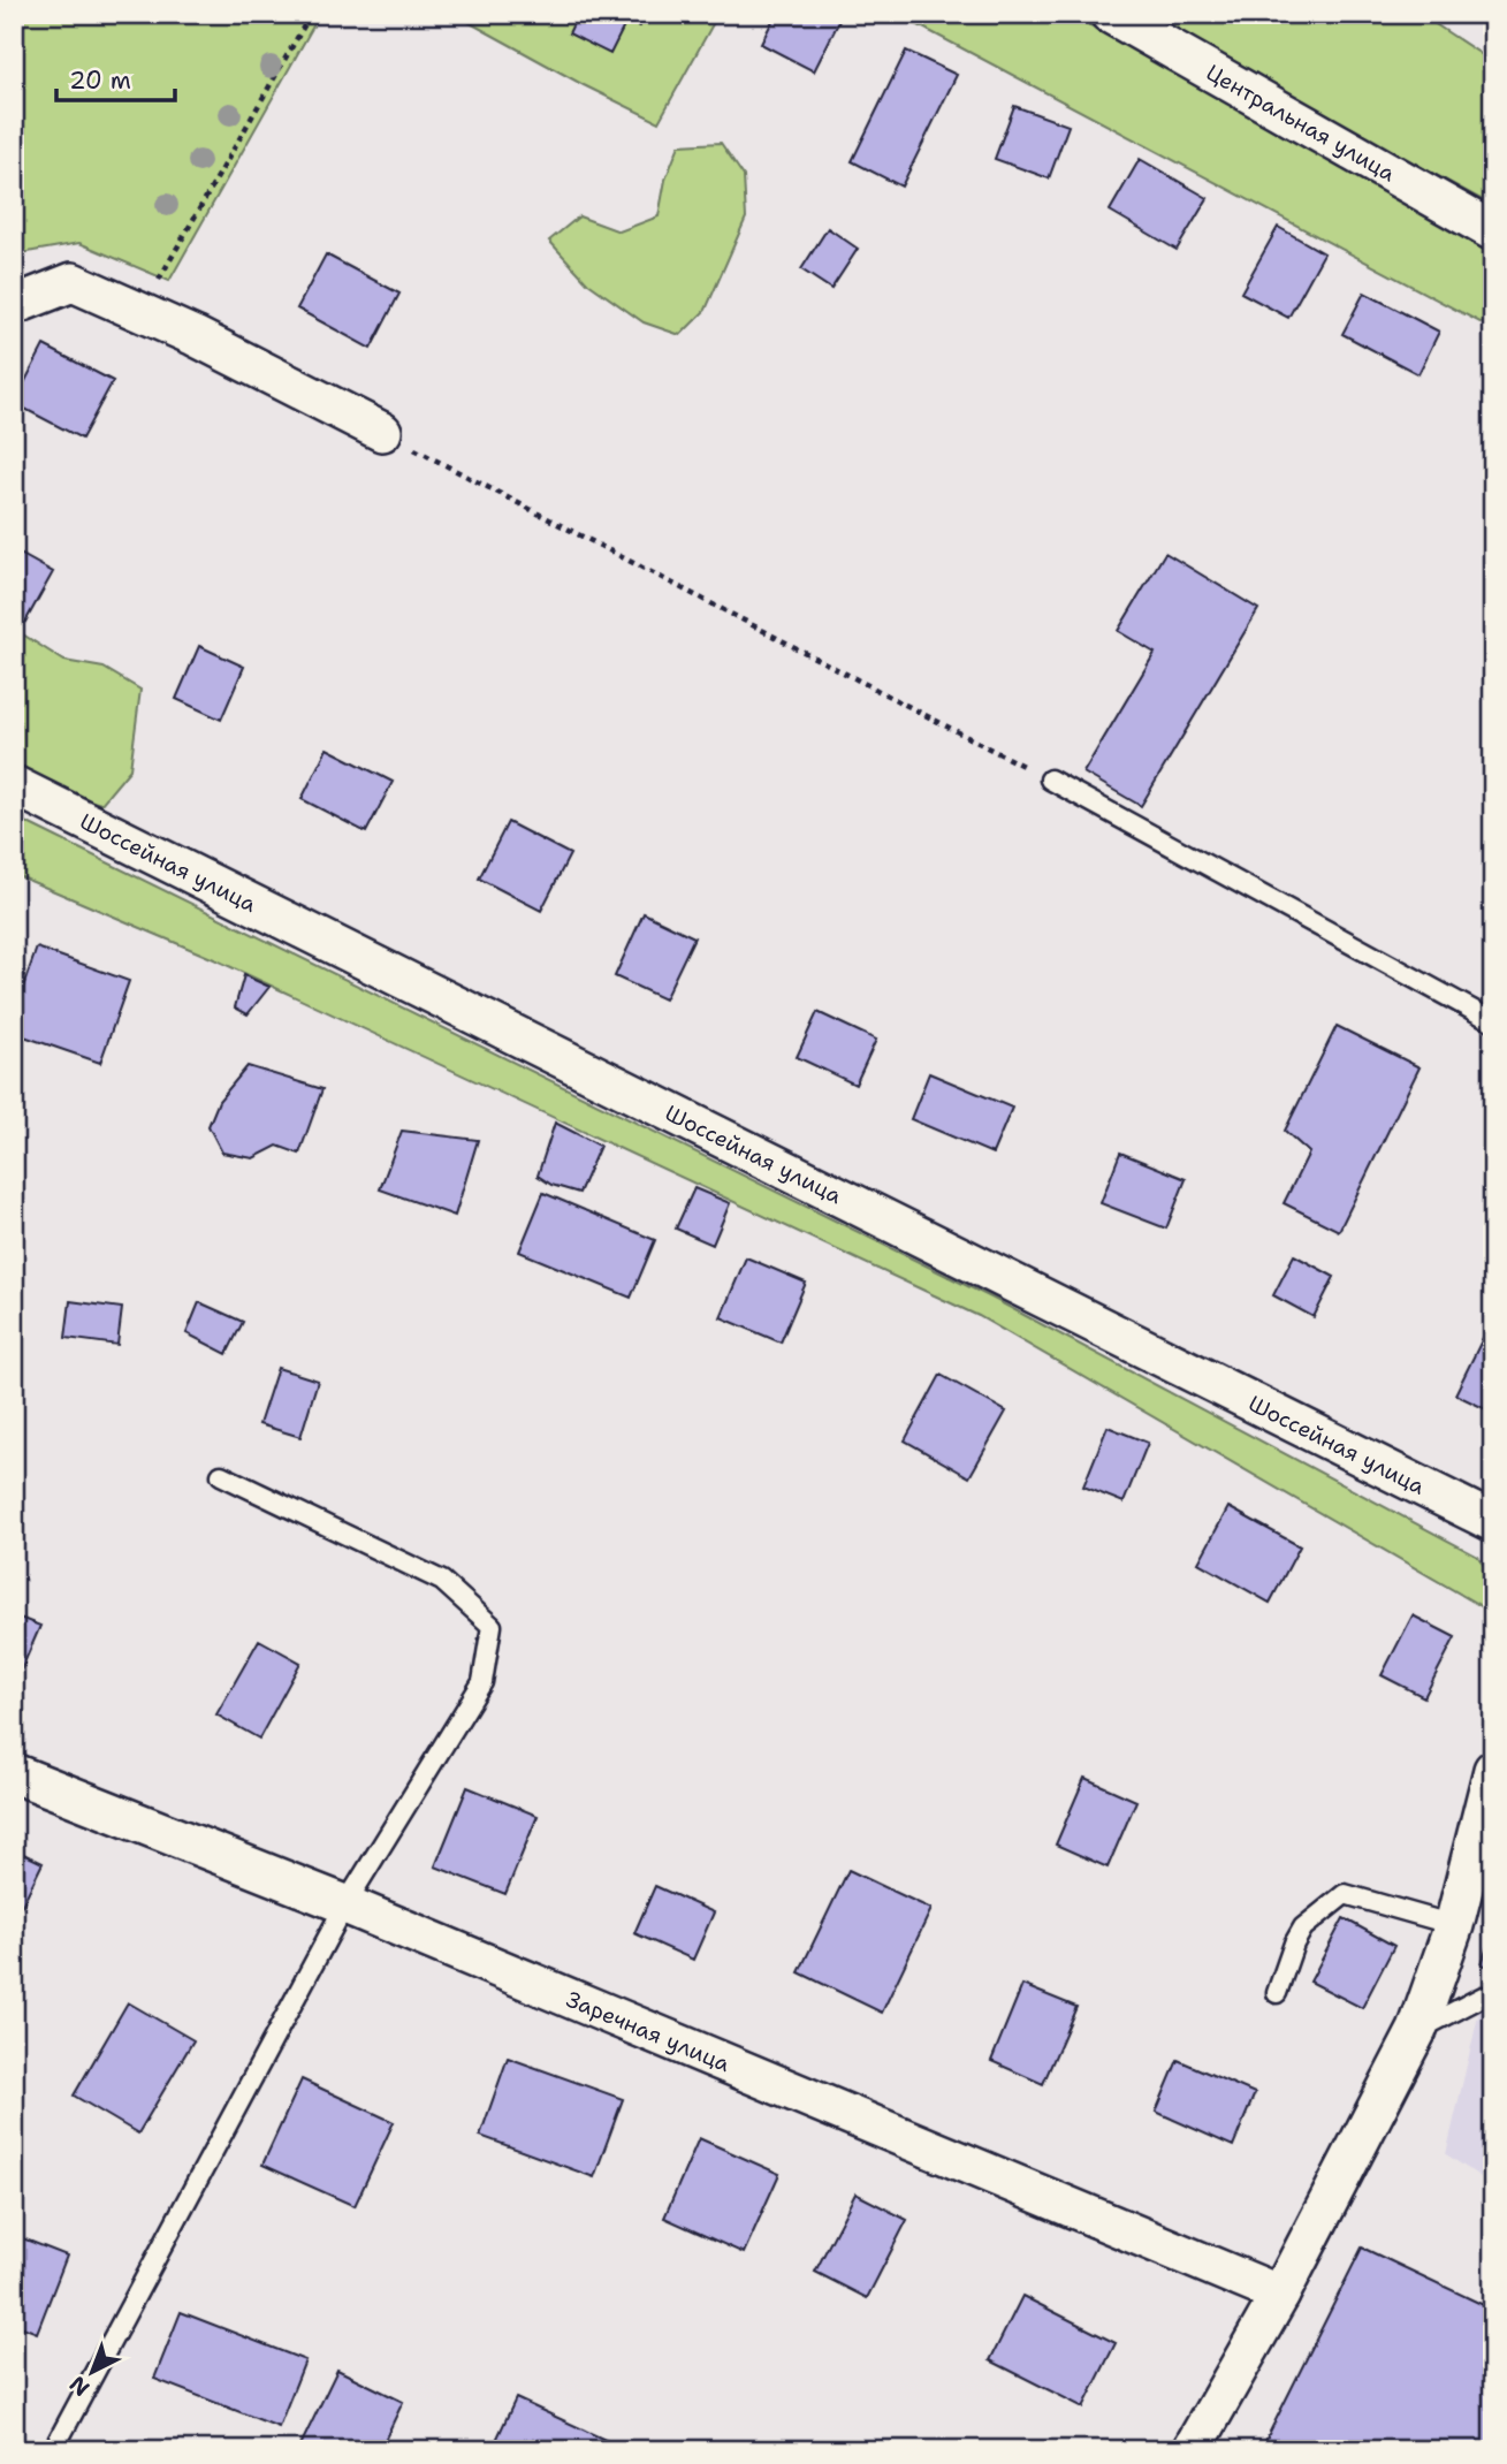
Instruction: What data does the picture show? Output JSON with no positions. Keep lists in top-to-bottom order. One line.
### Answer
{"streets":{"street":["Центральная улица","Шоссейная улица","Заречная улица"]},"scale_bar":"20 m","north":"bottom left"}
